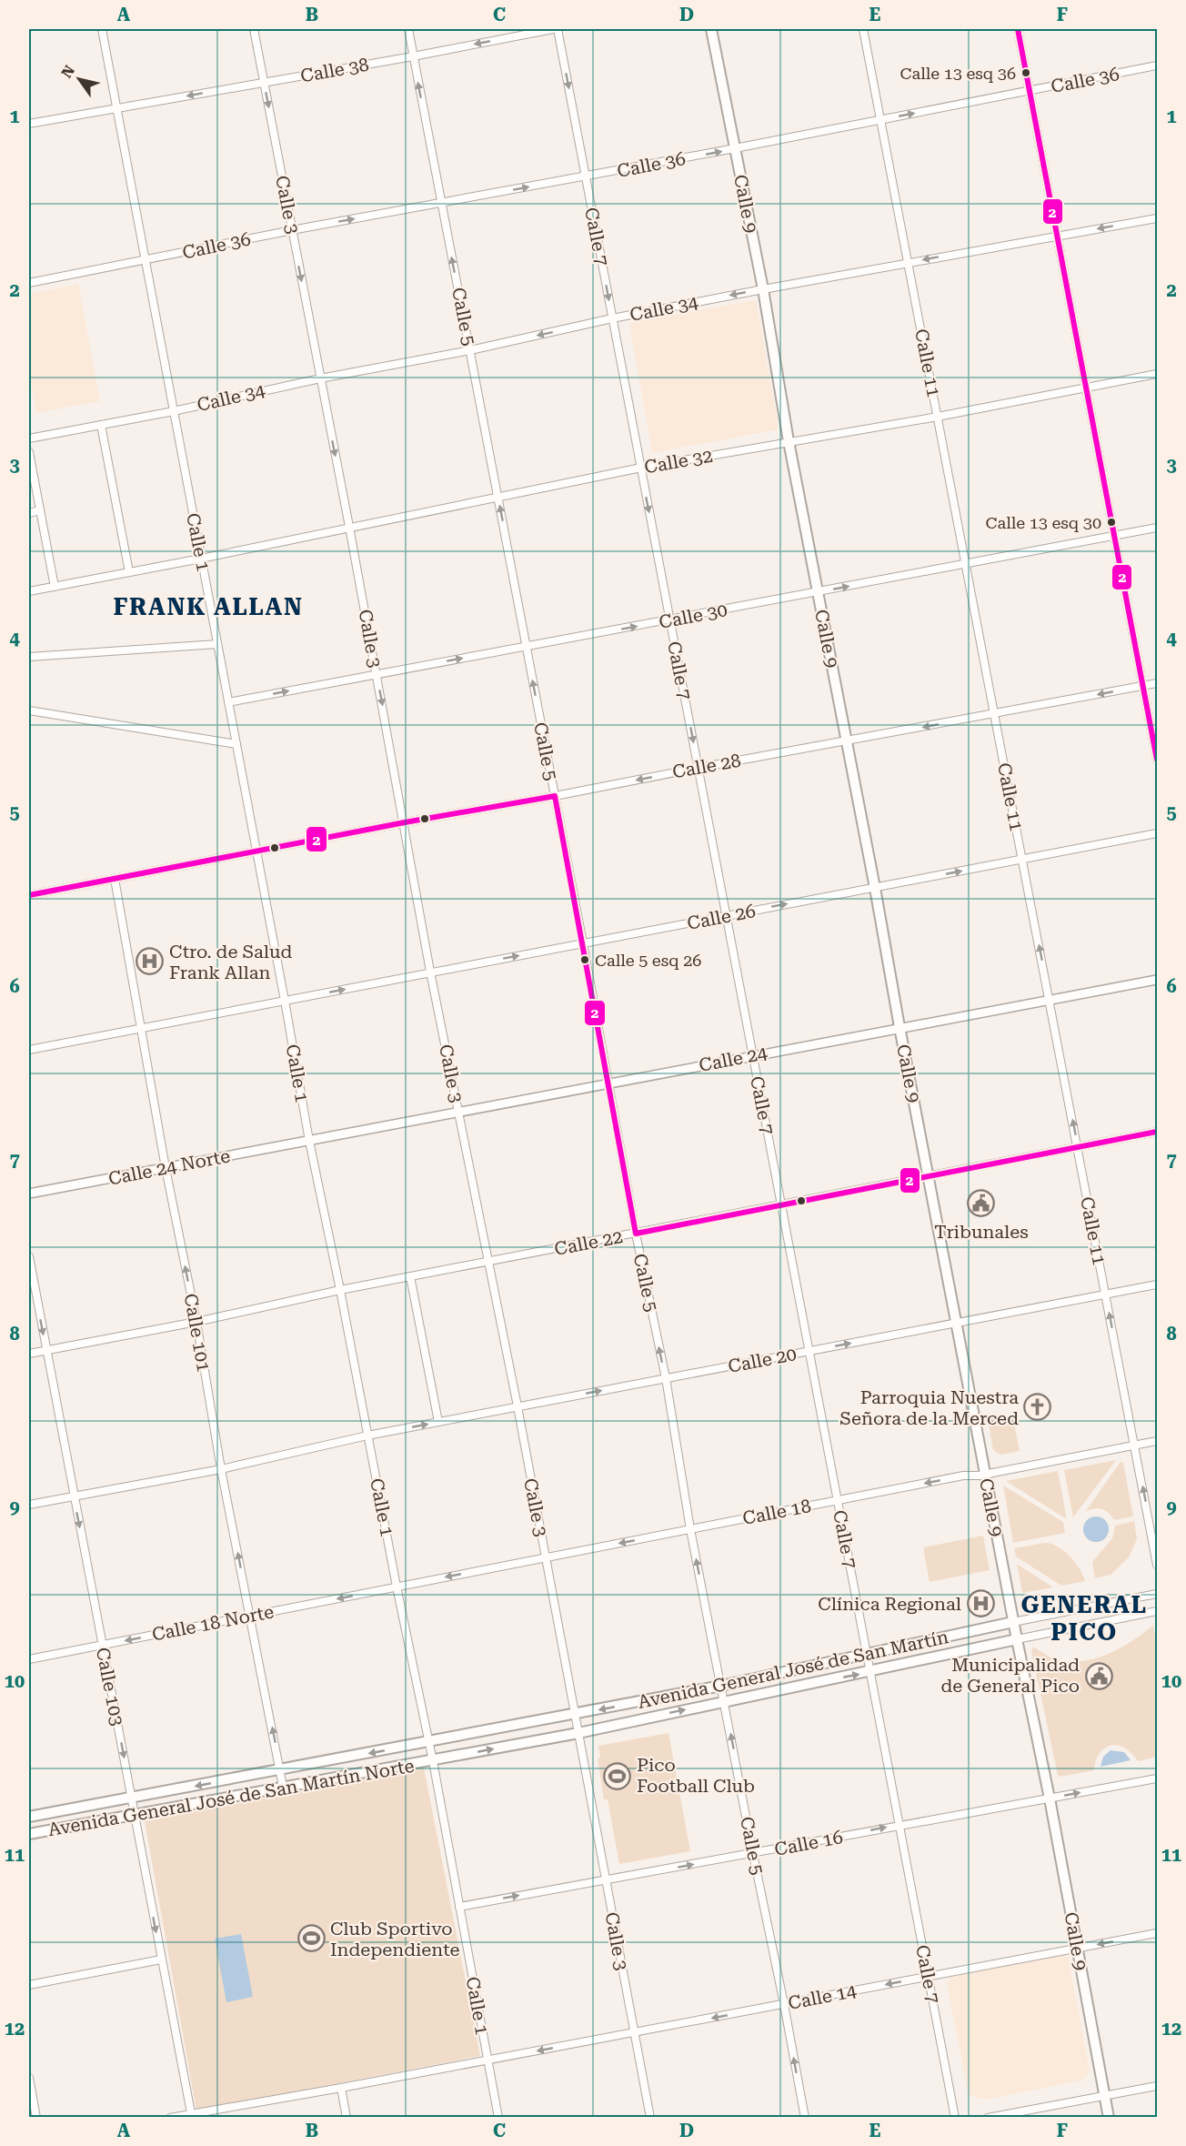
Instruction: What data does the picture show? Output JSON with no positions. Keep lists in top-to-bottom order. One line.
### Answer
{"streets":{"main road":["Calle 9","Avenida General José de San Martín","Avenida General José de San Martín Norte"],"street":["Calle 38","Calle 36","Calle 3","Calle 7","Calle 34","Calle 5","Calle 11","Calle 32","Calle 1","Calle 30","Calle 28","Calle 26","Calle 24","Calle 24 Norte","Calle 22","Calle 101","Calle 20","Calle 18","Calle 18 Norte","Calle 103","Calle 16","Calle 14"]},"crossings":[["Calle 38","Calle 3"],["Calle 38","Calle 5"],["Calle 38","Calle 1"],["Calle 36","Calle 9"],["Calle 36","Calle 3"],["Calle 36","Calle 7"],["Calle 36","Calle 5"],["Calle 36","Calle 11"],["Calle 36","Calle 1"],["Calle 9","Calle 34"],["Calle 9","Calle 32"],["Calle 9","Calle 30"],["Calle 9","Calle 28"],["Calle 9","Calle 26"],["Calle 9","Calle 24"],["Calle 9","Calle 22"],["Calle 9","Calle 20"],["Calle 9","Calle 18"],["Calle 9","Avenida General José de San Martín"],["Calle 9","Calle 16"],["Calle 9","Calle 14"],["Calle 3","Calle 34"],["Calle 3","Calle 32"],["Calle 3","Calle 30"],["Calle 3","Calle 28"],["Calle 3","Calle 26"],["Calle 3","Calle 24"],["Calle 3","Calle 22"],["Calle 3","Calle 20"],["Calle 3","Calle 18"],["Calle 3","Avenida General José de San Martín"],["Calle 3","Calle 16"],["Calle 3","Calle 14"],["Calle 7","Calle 34"],["Calle 7","Calle 32"],["Calle 7","Calle 30"],["Calle 7","Calle 28"],["Calle 7","Calle 26"],["Calle 7","Calle 24"],["Calle 7","Calle 22"],["Calle 7","Calle 20"],["Calle 7","Calle 18"],["Calle 7","Avenida General José de San Martín"],["Calle 7","Calle 16"],["Calle 7","Calle 14"],["Calle 34","Calle 5"],["Calle 34","Calle 11"],["Calle 34","Calle 1"],["Calle 5","Calle 32"],["Calle 5","Calle 30"],["Calle 5","Calle 28"],["Calle 5","Calle 26"],["Calle 5","Calle 24"],["Calle 5","Calle 22"],["Calle 5","Calle 20"],["Calle 5","Calle 18"],["Calle 5","Avenida General José de San Martín"],["Calle 5","Calle 16"],["Calle 5","Calle 14"],["Calle 11","Calle 32"],["Calle 11","Calle 30"],["Calle 11","Calle 28"],["Calle 11","Calle 26"],["Calle 11","Calle 24"],["Calle 11","Calle 22"],["Calle 11","Calle 20"],["Calle 11","Calle 18"],["Calle 32","Calle 1"],["Calle 1","Calle 30"],["Calle 1","Calle 28"],["Calle 1","Calle 26"],["Calle 1","Calle 24"],["Calle 1","Calle 24 Norte"],["Calle 1","Calle 22"],["Calle 1","Calle 20"],["Calle 1","Calle 18"],["Calle 1","Calle 18 Norte"],["Calle 1","Avenida General José de San Martín"],["Calle 1","Avenida General José de San Martín Norte"],["Calle 1","Calle 16"],["Calle 1","Calle 14"],["Calle 28","Calle 101"],["Calle 26","Calle 101"],["Calle 24","Calle 24 Norte"],["Calle 24 Norte","Calle 101"],["Calle 22","Calle 101"],["Calle 22","Calle 103"],["Calle 101","Calle 20"],["Calle 101","Calle 18 Norte"],["Calle 101","Avenida General José de San Martín Norte"],["Calle 20","Calle 103"],["Calle 18","Calle 18 Norte"],["Calle 18 Norte","Calle 103"],["Avenida General José de San Martín","Avenida General José de San Martín Norte"],["Calle 103","Avenida General José de San Martín Norte"],["Calle 103","Calle 14"]],"one_way":["Calle 38","Calle 36","Calle 34","Calle 5","Calle 11","Calle 30","Calle 28","Calle 26","Calle 101","Calle 18","Calle 18 Norte","Calle 103","Calle 16","Calle 14"],"districts":["FRANK ALLAN","GENERAL PICO"],"places":{"other":["Calle 13 esq 36","Calle 13 esq 30","Calle 5 esq 26"],"hospital":["Ctro. de Salud Frank Allan","Clínica Regional"],"public building":["Tribunales","Municipalidad de General Pico"],"church":["Parroquia Nuestra Señora de la Merced"],"sports":["Pico Football Club","Club Sportivo Independiente"]},"lines":["transit line 2"],"north":"top left","grid":{"columns":["A","B","C","D","E","F"],"rows":["1","2","3","4","5","6","7","8","9","10","11","12"]}}
